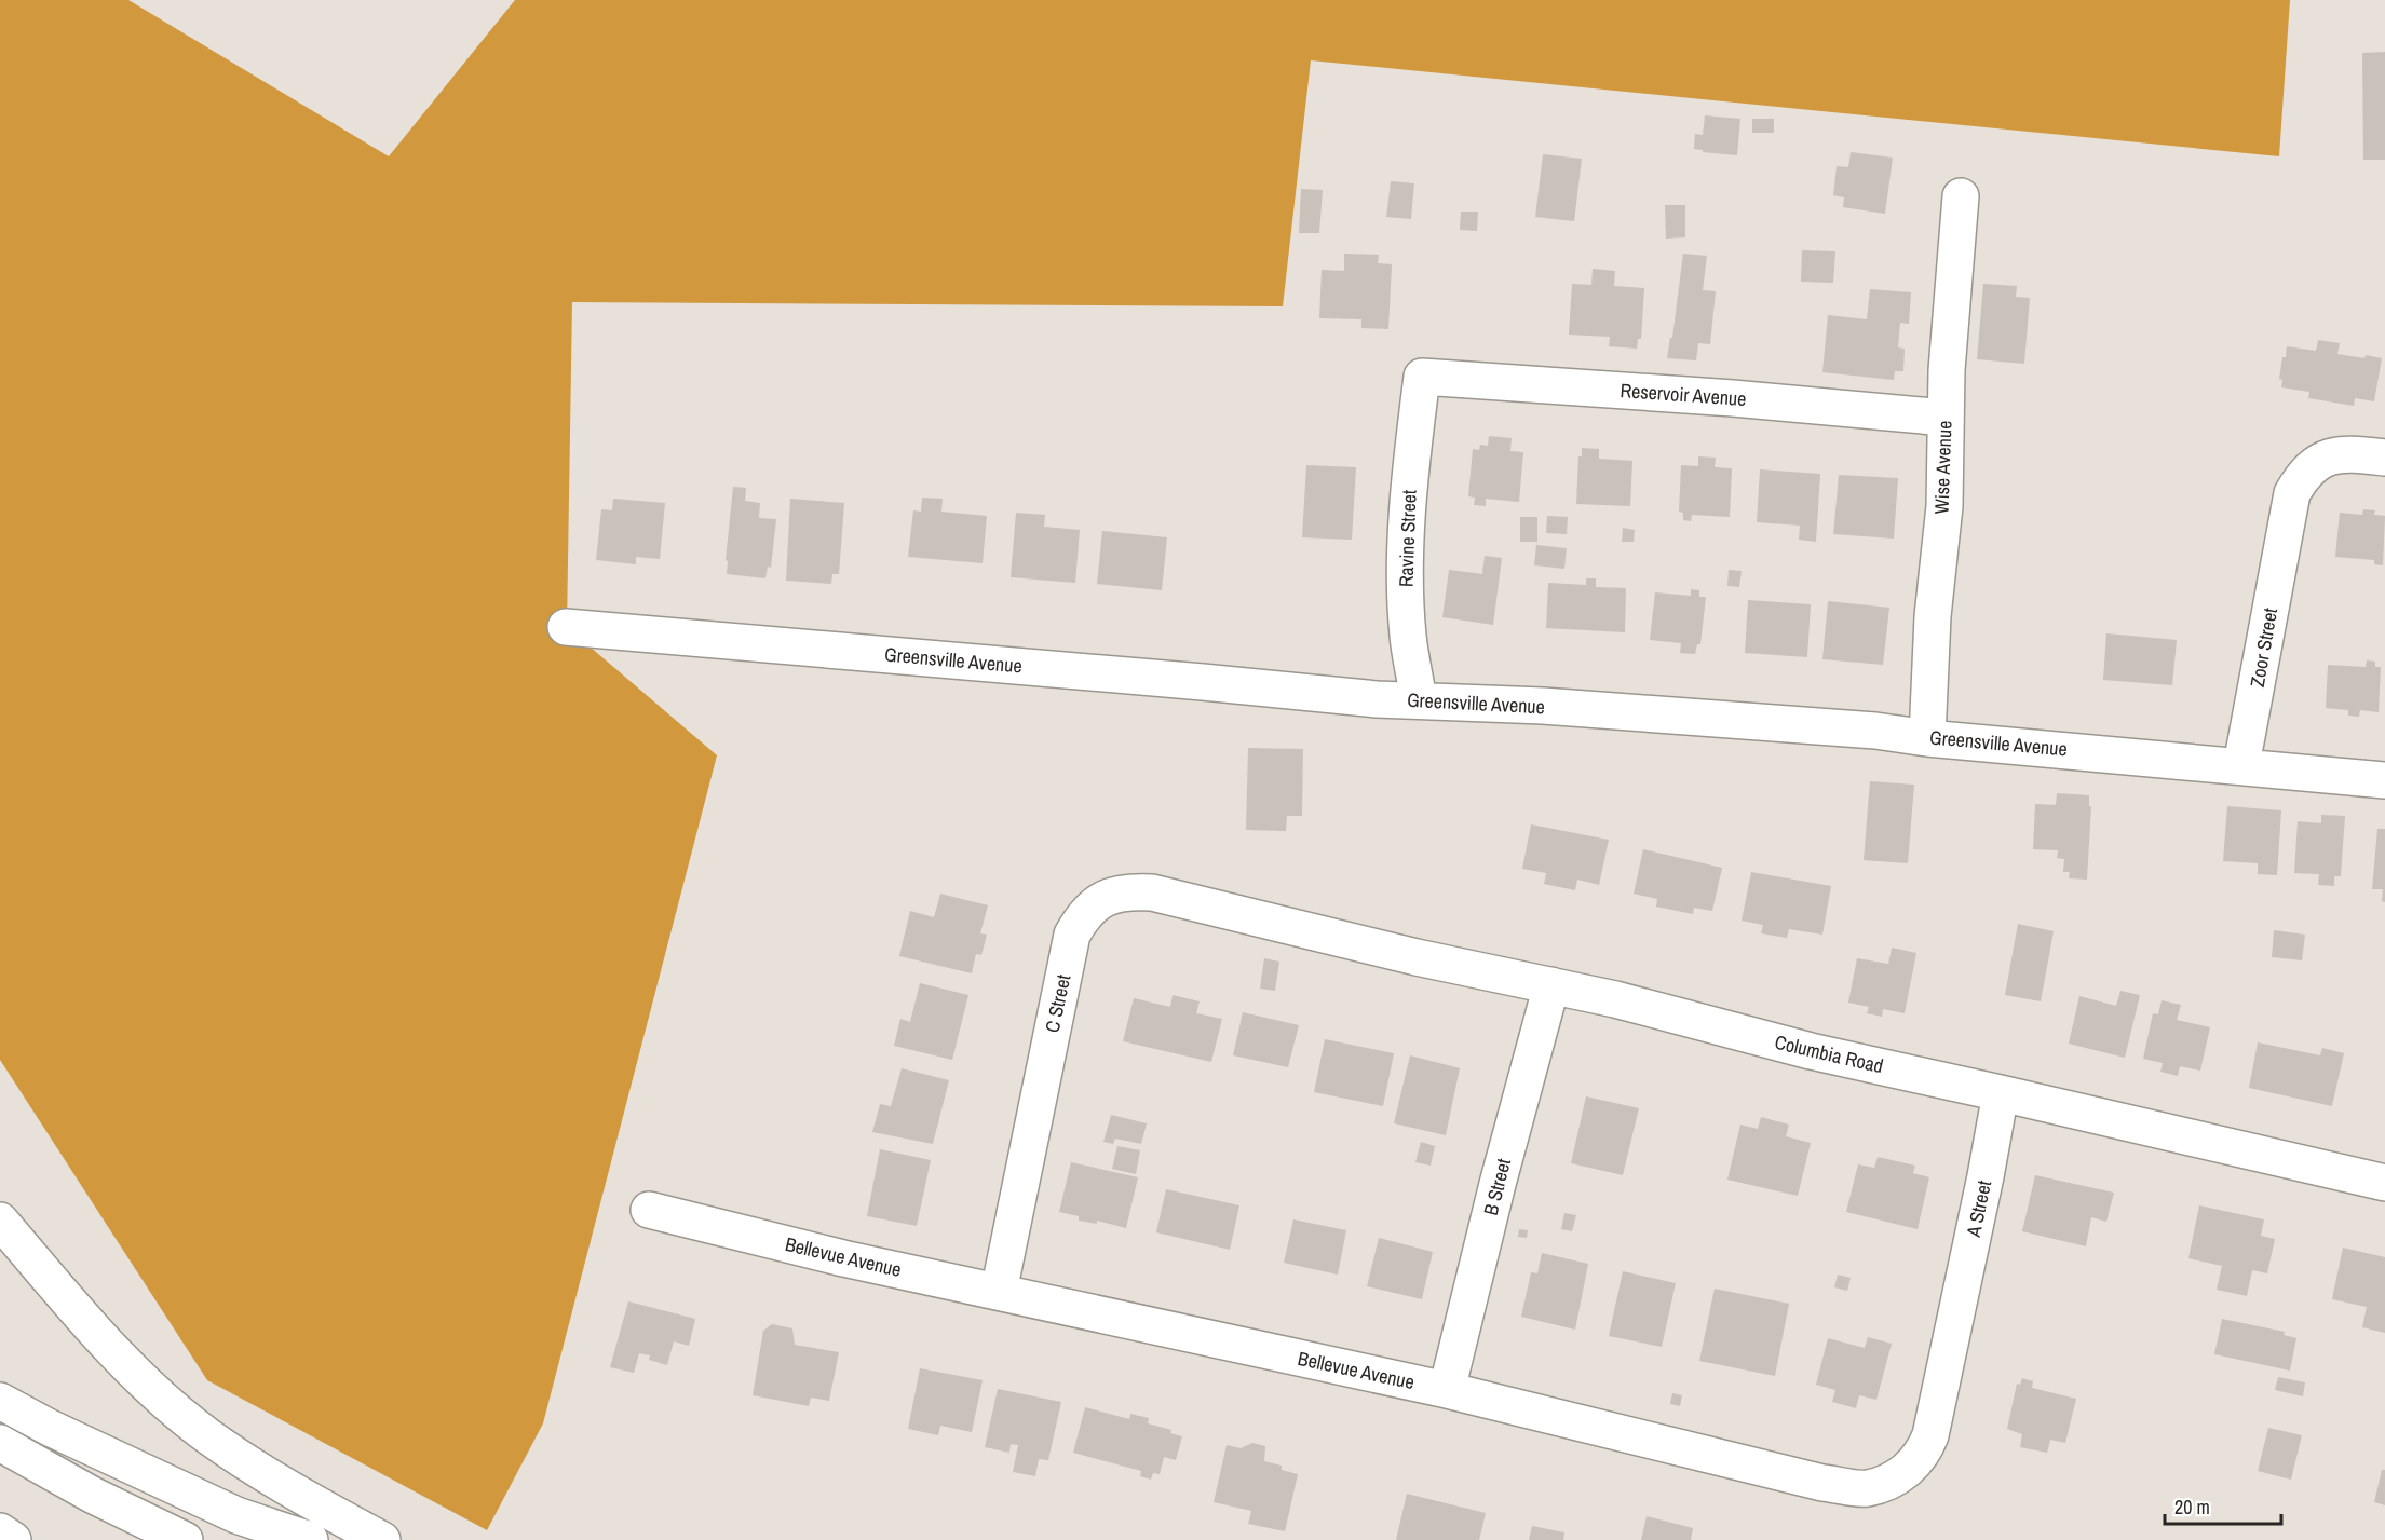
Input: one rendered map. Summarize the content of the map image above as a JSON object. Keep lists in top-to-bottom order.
{
  "streets": {
    "main road": [
      "Reservoir Avenue",
      "Wise Avenue",
      "Ravine Street",
      "Zoor Street",
      "Greensville Avenue",
      "C Street",
      "Columbia Road",
      "B Street",
      "A Street",
      "Bellevue Avenue"
    ]
  },
  "crossings": [
    ["Reservoir Avenue", "Wise Avenue"],
    ["Reservoir Avenue", "Ravine Street"],
    ["Wise Avenue", "Greensville Avenue"],
    ["Ravine Street", "Greensville Avenue"],
    ["Zoor Street", "Greensville Avenue"],
    ["C Street", "Columbia Road"],
    ["C Street", "Bellevue Avenue"],
    ["Columbia Road", "B Street"],
    ["Columbia Road", "A Street"],
    ["B Street", "Bellevue Avenue"],
    ["A Street", "Bellevue Avenue"]
  ],
  "scale_bar": "20 m"
}
